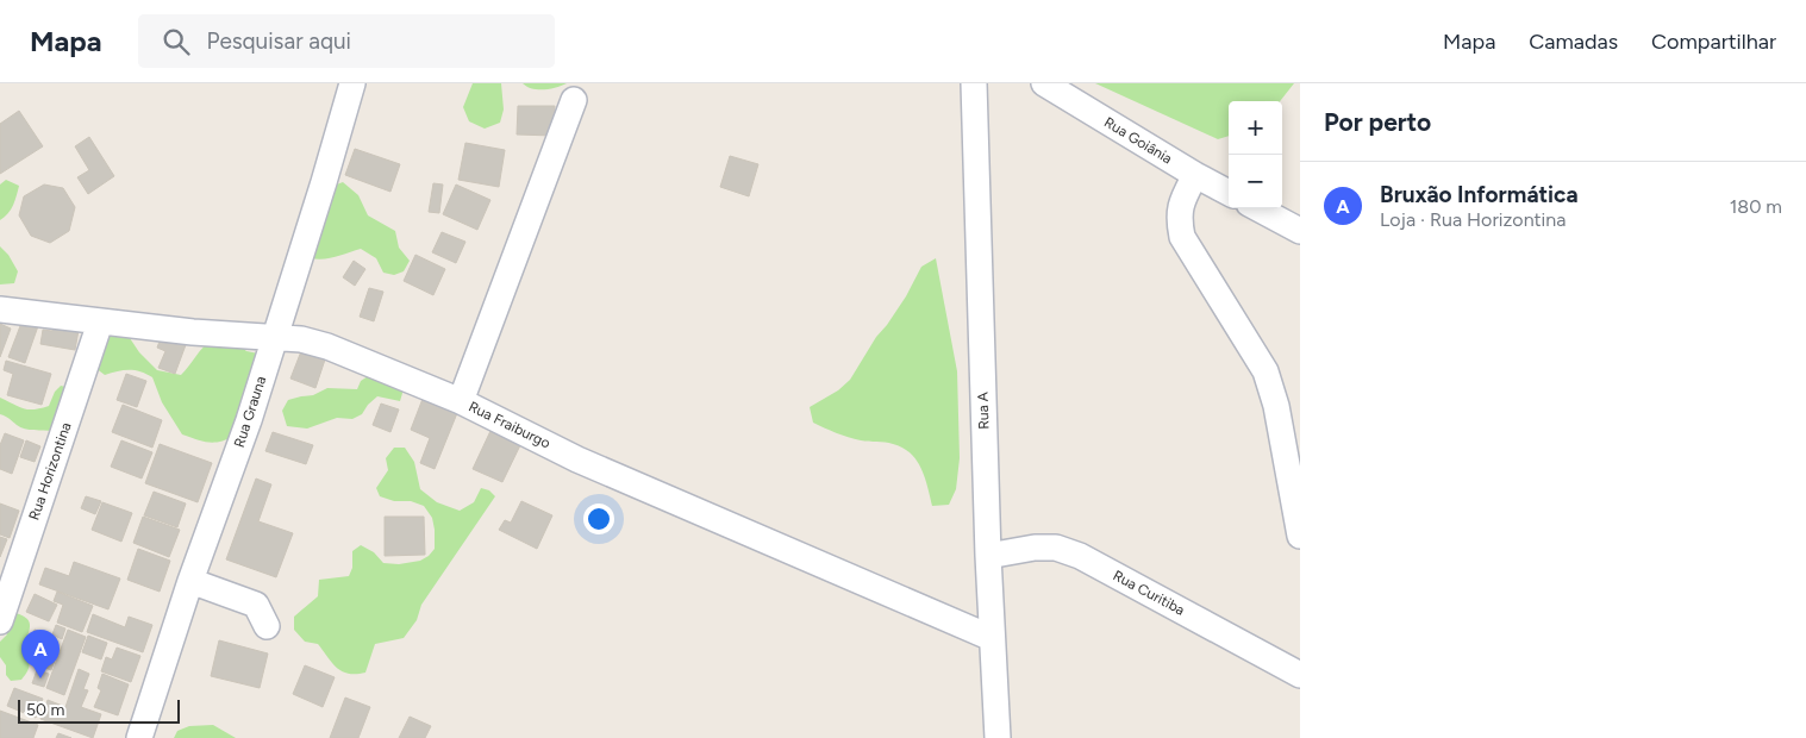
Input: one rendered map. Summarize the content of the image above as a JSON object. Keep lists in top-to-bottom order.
{
  "streets": {
    "street": [
      "Rua Goiânia",
      "Rua A",
      "Rua Grauna",
      "Rua Fraiburgo",
      "Rua Horizontina",
      "Rua Curitiba"
    ]
  },
  "crossings": [
    ["Rua A", "Rua Fraiburgo"],
    ["Rua A", "Rua Curitiba"],
    ["Rua Grauna", "Rua Fraiburgo"],
    ["Rua Fraiburgo", "Rua Horizontina"]
  ],
  "scale_bar": "50 m",
  "page": {
    "header": "Mapa",
    "search": "Pesquisar aqui",
    "nav": ["Mapa", "Camadas", "Compartilhar"],
    "heading": "Por perto",
    "map_buttons": ["+", "−"],
    "list": [
      {
        "mark": "A",
        "name": "Bruxão Informática",
        "note": "Loja · Rua Horizontina",
        "value": "180 m"
      }
    ],
    "pins": "A",
    "scale": "50 m"
  }
}
